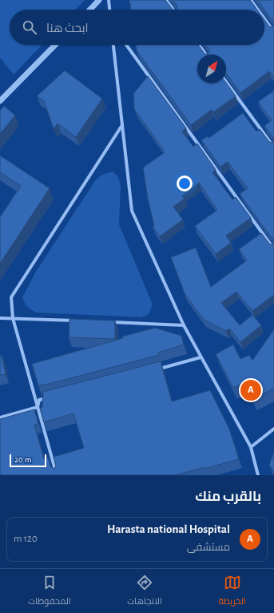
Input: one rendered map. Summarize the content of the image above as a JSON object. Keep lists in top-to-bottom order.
{
  "scale_bar": "20 m",
  "north": "top right",
  "page": {
    "search": "ابحث هنا",
    "pins": "A",
    "scale": "20 m",
    "heading": "بالقرب منك",
    "list": [
      {
        "mark": "A",
        "name": "Harasta national Hospital",
        "note": "مستشفى",
        "value": "120 m"
      }
    ],
    "nav": ["الخريطة", "الاتجاهات", "المحفوظات"]
  }
}
